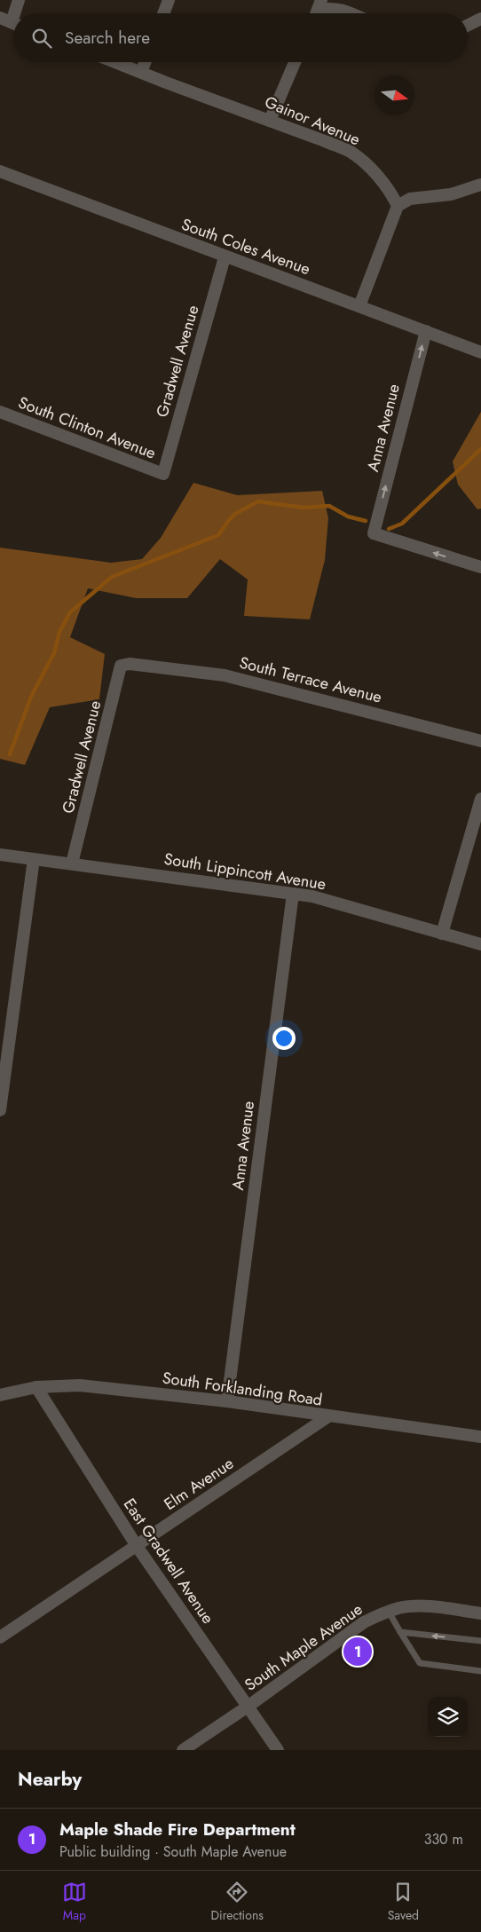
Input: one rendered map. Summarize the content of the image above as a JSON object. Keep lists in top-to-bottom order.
{
  "streets": {
    "street": [
      "Gainor Avenue",
      "South Coles Avenue",
      "Gradwell Avenue",
      "South Clinton Avenue",
      "Anna Avenue",
      "South Terrace Avenue",
      "South Lippincott Avenue",
      "South Forklanding Road",
      "Elm Avenue",
      "East Gradwell Avenue",
      "South Maple Avenue"
    ]
  },
  "crossings": [
    ["South Coles Avenue", "Gradwell Avenue"],
    ["South Coles Avenue", "Anna Avenue"],
    ["Gradwell Avenue", "South Clinton Avenue"],
    ["Gradwell Avenue", "South Terrace Avenue"],
    ["Gradwell Avenue", "South Lippincott Avenue"],
    ["Anna Avenue", "South Lippincott Avenue"],
    ["Anna Avenue", "South Forklanding Road"],
    ["South Forklanding Road", "Elm Avenue"],
    ["South Forklanding Road", "East Gradwell Avenue"],
    ["Elm Avenue", "East Gradwell Avenue"],
    ["East Gradwell Avenue", "South Maple Avenue"]
  ],
  "north": "right",
  "page": {
    "search": "Search here",
    "pins": "1",
    "heading": "Nearby",
    "list": [
      {
        "mark": "1",
        "name": "Maple Shade Fire Department",
        "note": "Public building · South Maple Avenue",
        "value": "330 m"
      }
    ],
    "nav": ["Map", "Directions", "Saved"]
  }
}
